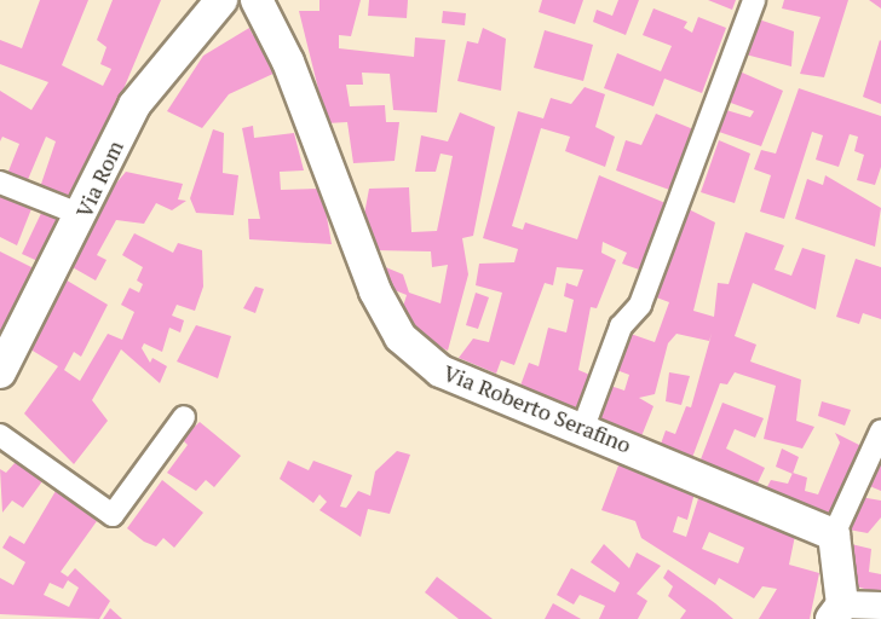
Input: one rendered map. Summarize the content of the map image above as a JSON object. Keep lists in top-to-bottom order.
{
  "streets": {
    "main road": ["Via Rom", "Via Roberto Serafino"]
  }
}
